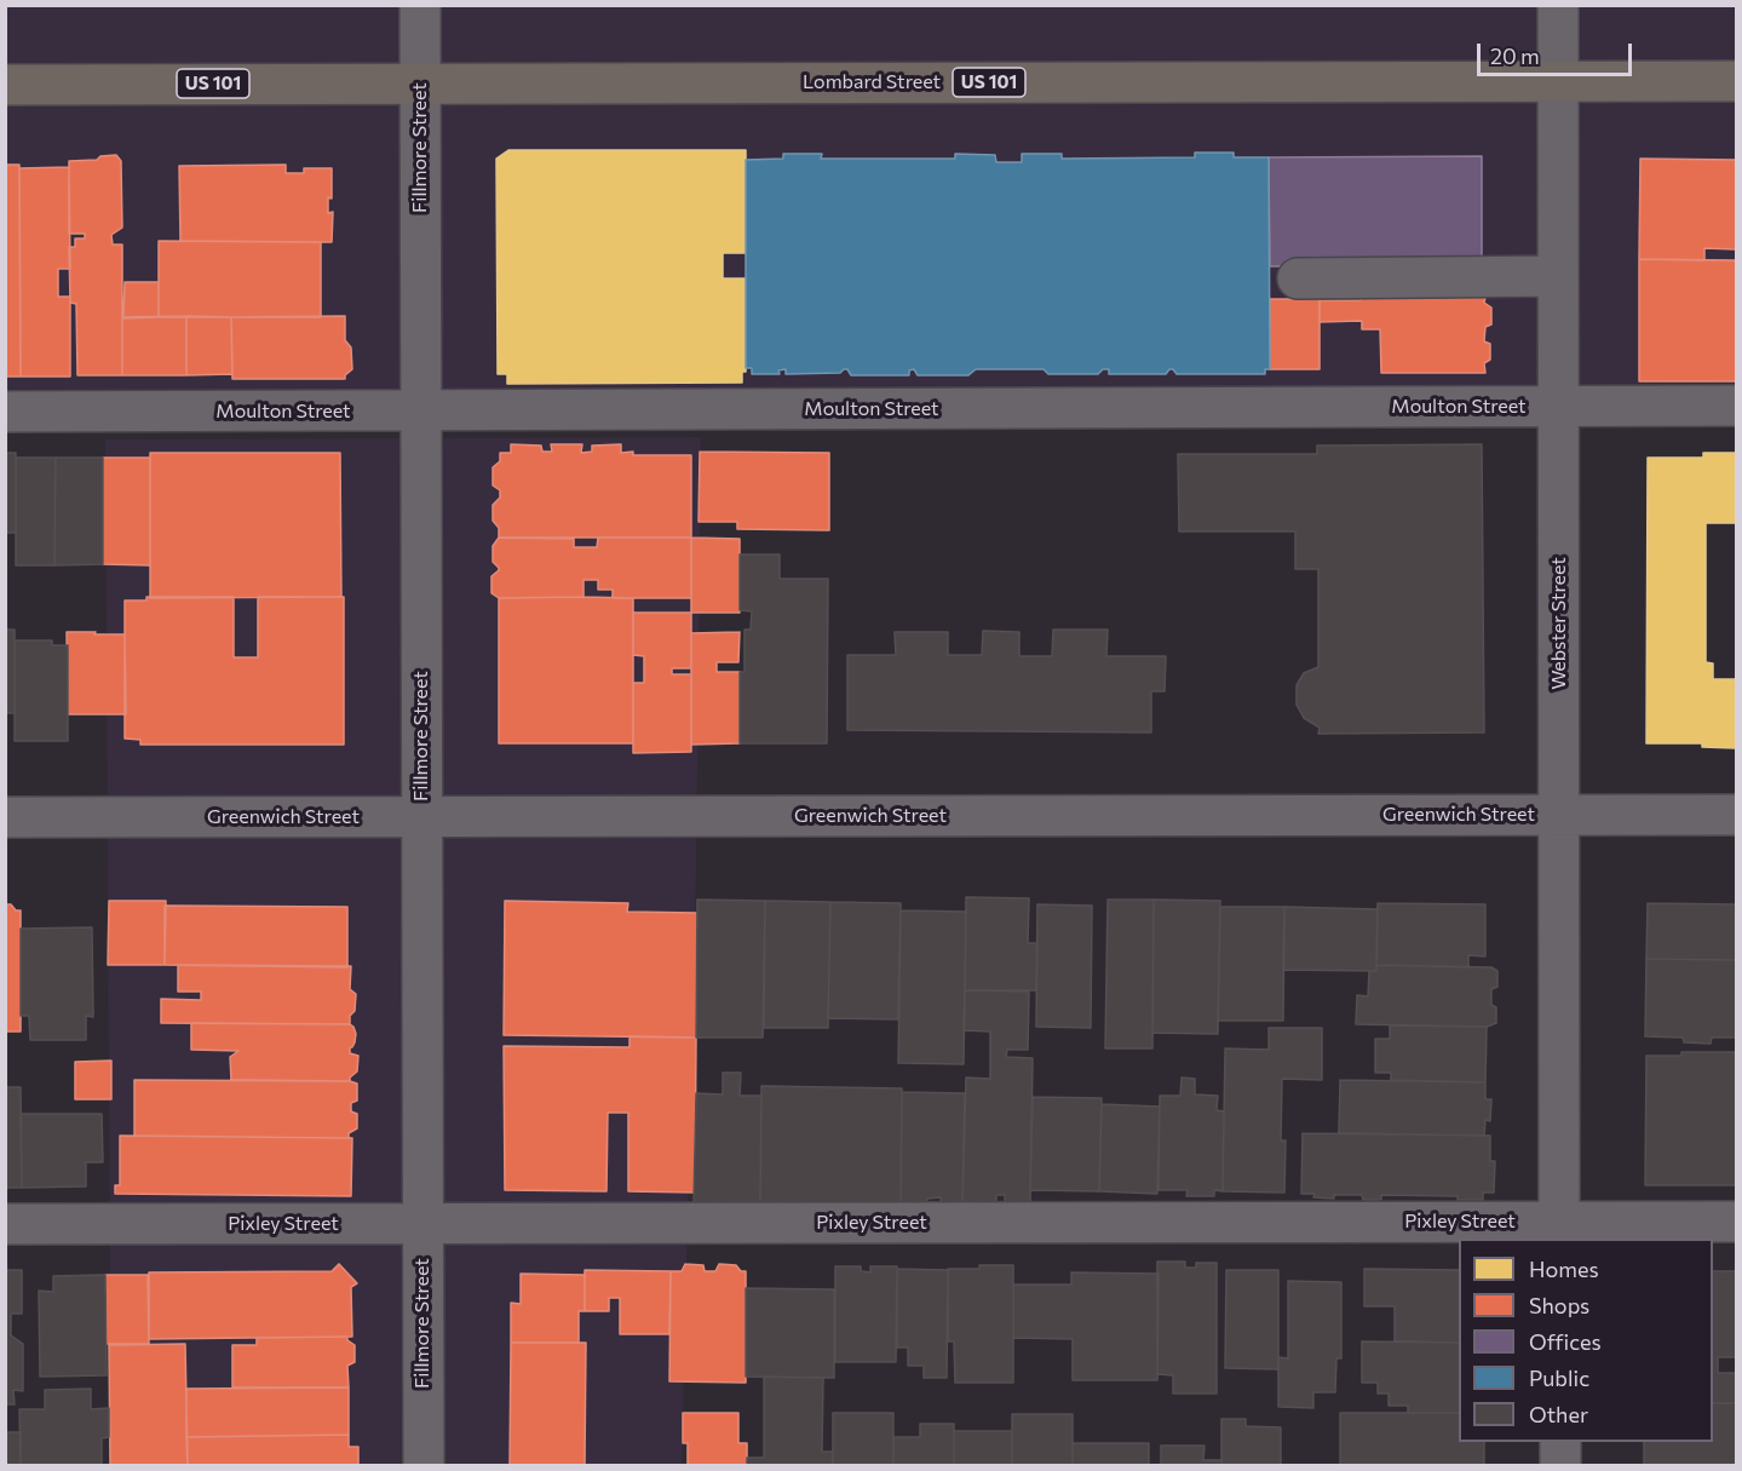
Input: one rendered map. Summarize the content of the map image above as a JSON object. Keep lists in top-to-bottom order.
{
  "streets": {
    "highway": ["Lombard Street", "US 101"],
    "street": [
      "Fillmore Street",
      "Moulton Street",
      "Webster Street",
      "Greenwich Street",
      "Pixley Street"
    ]
  },
  "crossings": [
    ["Lombard Street", "Fillmore Street"],
    ["Lombard Street", "Webster Street"],
    ["Fillmore Street", "Moulton Street"],
    ["Fillmore Street", "Greenwich Street"],
    ["Fillmore Street", "Pixley Street"],
    ["Moulton Street", "Webster Street"],
    ["Webster Street", "Greenwich Street"],
    ["Webster Street", "Pixley Street"]
  ],
  "legend": [
    "Homes",
    "Shops",
    "Offices",
    "Public",
    "Other"
  ],
  "scale_bar": "20 m"
}
